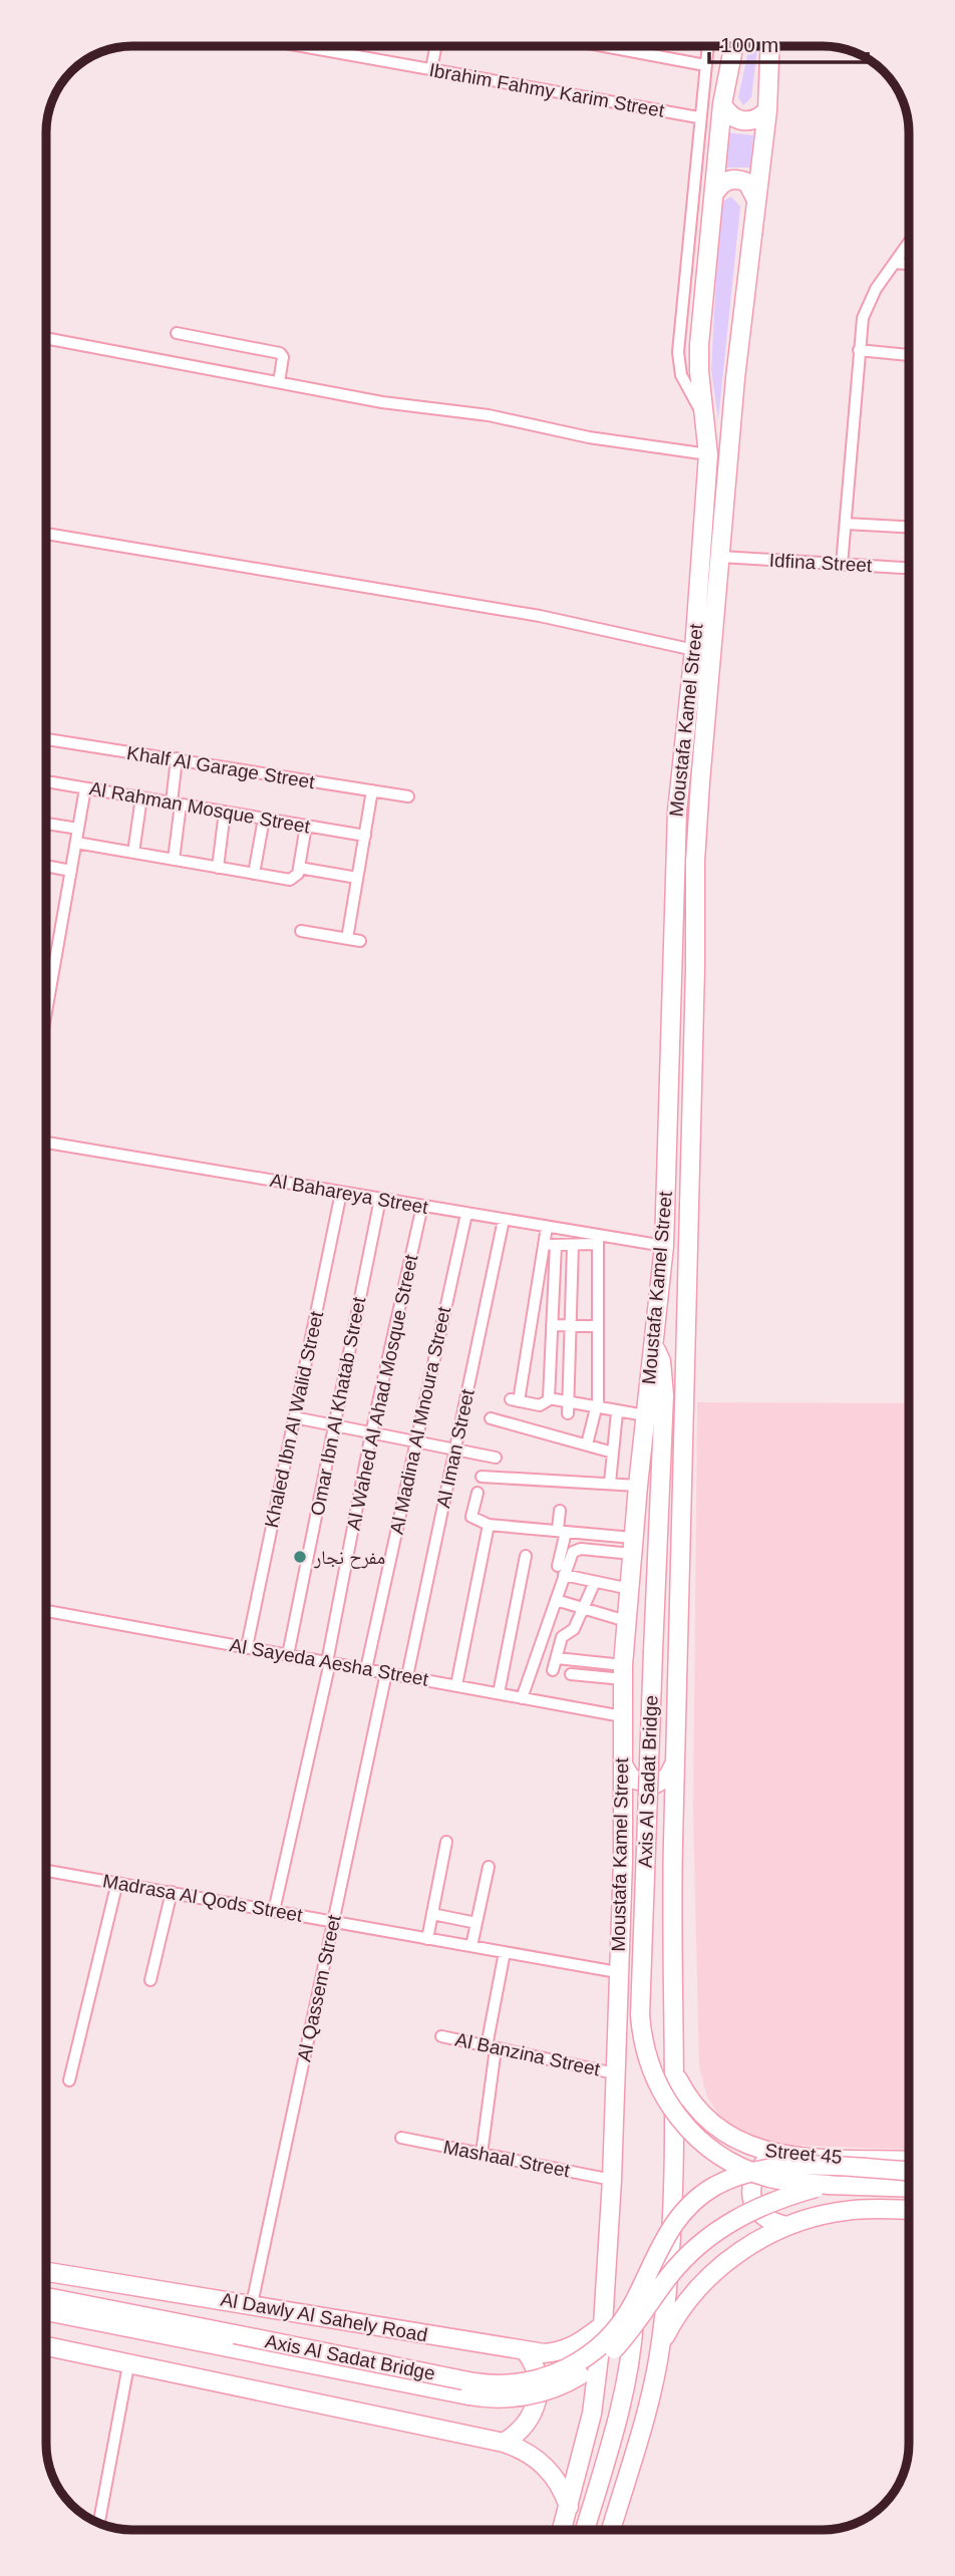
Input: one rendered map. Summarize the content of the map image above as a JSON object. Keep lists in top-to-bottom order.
{
  "streets": {
    "main road": [
      "Moustafa Kamel Street",
      "Axis Al Sadat Bridge",
      "Street 45",
      "Al Dawly Al Sahely Road"
    ],
    "street": [
      "Ibrahim Fahmy Karim Street",
      "Idfina Street",
      "Khalf Al Garage Street",
      "Al Rahman Mosque Street",
      "Al Bahareya Street",
      "Al Wahed Al Ahad Mosque Street",
      "Omar Ibn Al Khatab Street",
      "Khaled Ibn Al Walid Street",
      "Al Madina Al Mnoura Street",
      "Al Iman Street",
      "Al Sayeda Aesha Street",
      "Madrasa Al Qods Street",
      "Al Qassem Street",
      "Al Banzina Street",
      "Mashaal Street"
    ]
  },
  "crossings": [
    ["Idfina Street", "Moustafa Kamel Street"],
    ["Moustafa Kamel Street", "Al Bahareya Street"],
    ["Moustafa Kamel Street", "Al Sayeda Aesha Street"],
    ["Moustafa Kamel Street", "Axis Al Sadat Bridge"],
    ["Moustafa Kamel Street", "Madrasa Al Qods Street"],
    ["Moustafa Kamel Street", "Al Banzina Street"],
    ["Moustafa Kamel Street", "Street 45"],
    ["Moustafa Kamel Street", "Mashaal Street"],
    ["Moustafa Kamel Street", "Al Dawly Al Sahely Road"],
    ["Al Bahareya Street", "Al Wahed Al Ahad Mosque Street"],
    ["Al Bahareya Street", "Omar Ibn Al Khatab Street"],
    ["Al Bahareya Street", "Khaled Ibn Al Walid Street"],
    ["Al Bahareya Street", "Al Madina Al Mnoura Street"],
    ["Al Bahareya Street", "Al Iman Street"],
    ["Al Wahed Al Ahad Mosque Street", "Al Sayeda Aesha Street"],
    ["Al Wahed Al Ahad Mosque Street", "Madrasa Al Qods Street"],
    ["Omar Ibn Al Khatab Street", "Al Sayeda Aesha Street"],
    ["Khaled Ibn Al Walid Street", "Al Sayeda Aesha Street"],
    ["Al Madina Al Mnoura Street", "Al Sayeda Aesha Street"],
    ["Al Iman Street", "Al Sayeda Aesha Street"],
    ["Al Sayeda Aesha Street", "Al Qassem Street"],
    ["Madrasa Al Qods Street", "Al Qassem Street"],
    ["Al Qassem Street", "Al Dawly Al Sahely Road"]
  ],
  "places": ["مفرح نجار"],
  "scale_bar": "100 m"
}
